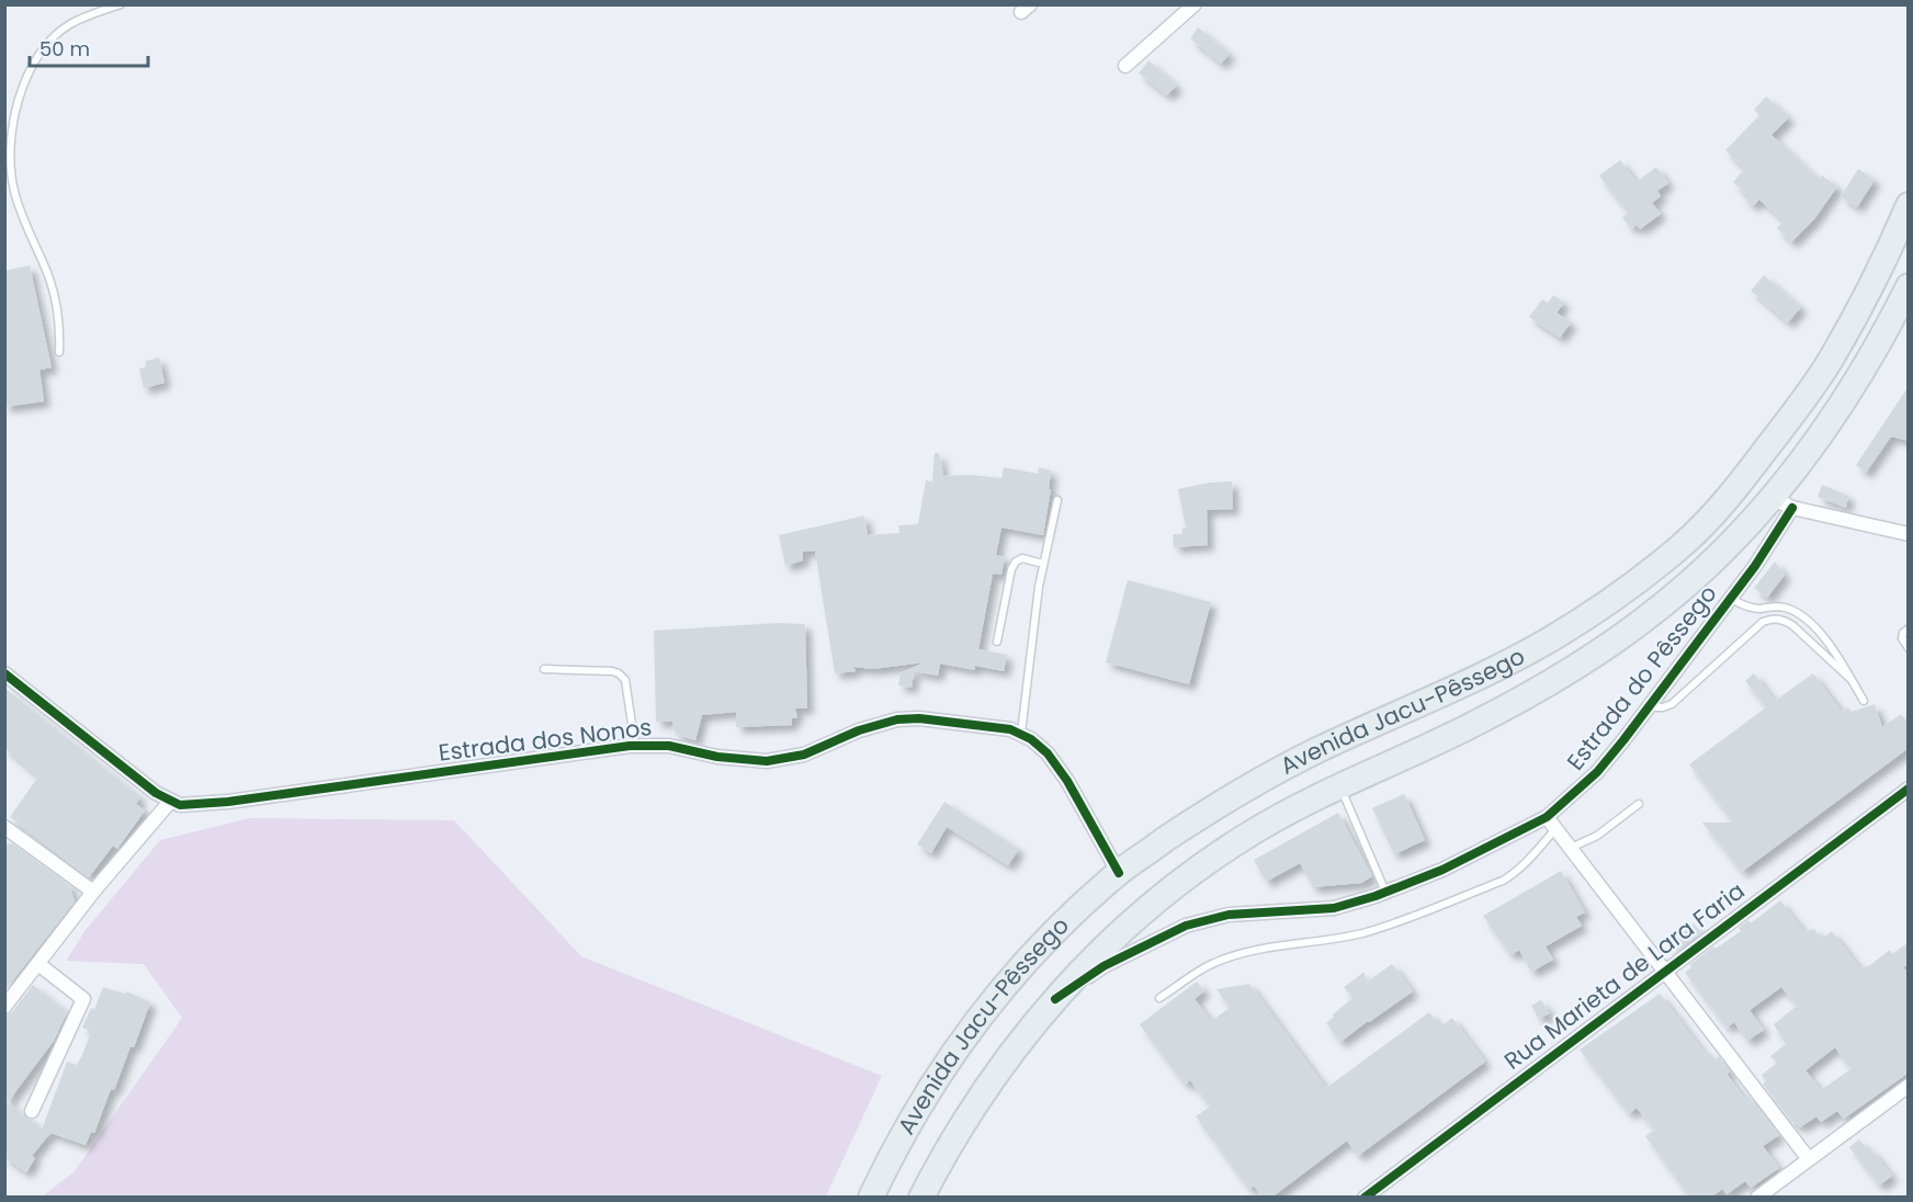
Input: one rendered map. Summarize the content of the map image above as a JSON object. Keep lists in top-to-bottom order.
{
  "streets": {
    "highway": ["Avenida Jacu-Pêssego"],
    "street": ["Estrada do Pêssego", "Estrada dos Nonos", "Rua Marieta de Lara Faria"]
  },
  "crossings": [
    ["Estrada do Pêssego", "Avenida Jacu-Pêssego"],
    ["Avenida Jacu-Pêssego", "Estrada dos Nonos"]
  ],
  "scale_bar": "50 m"
}
